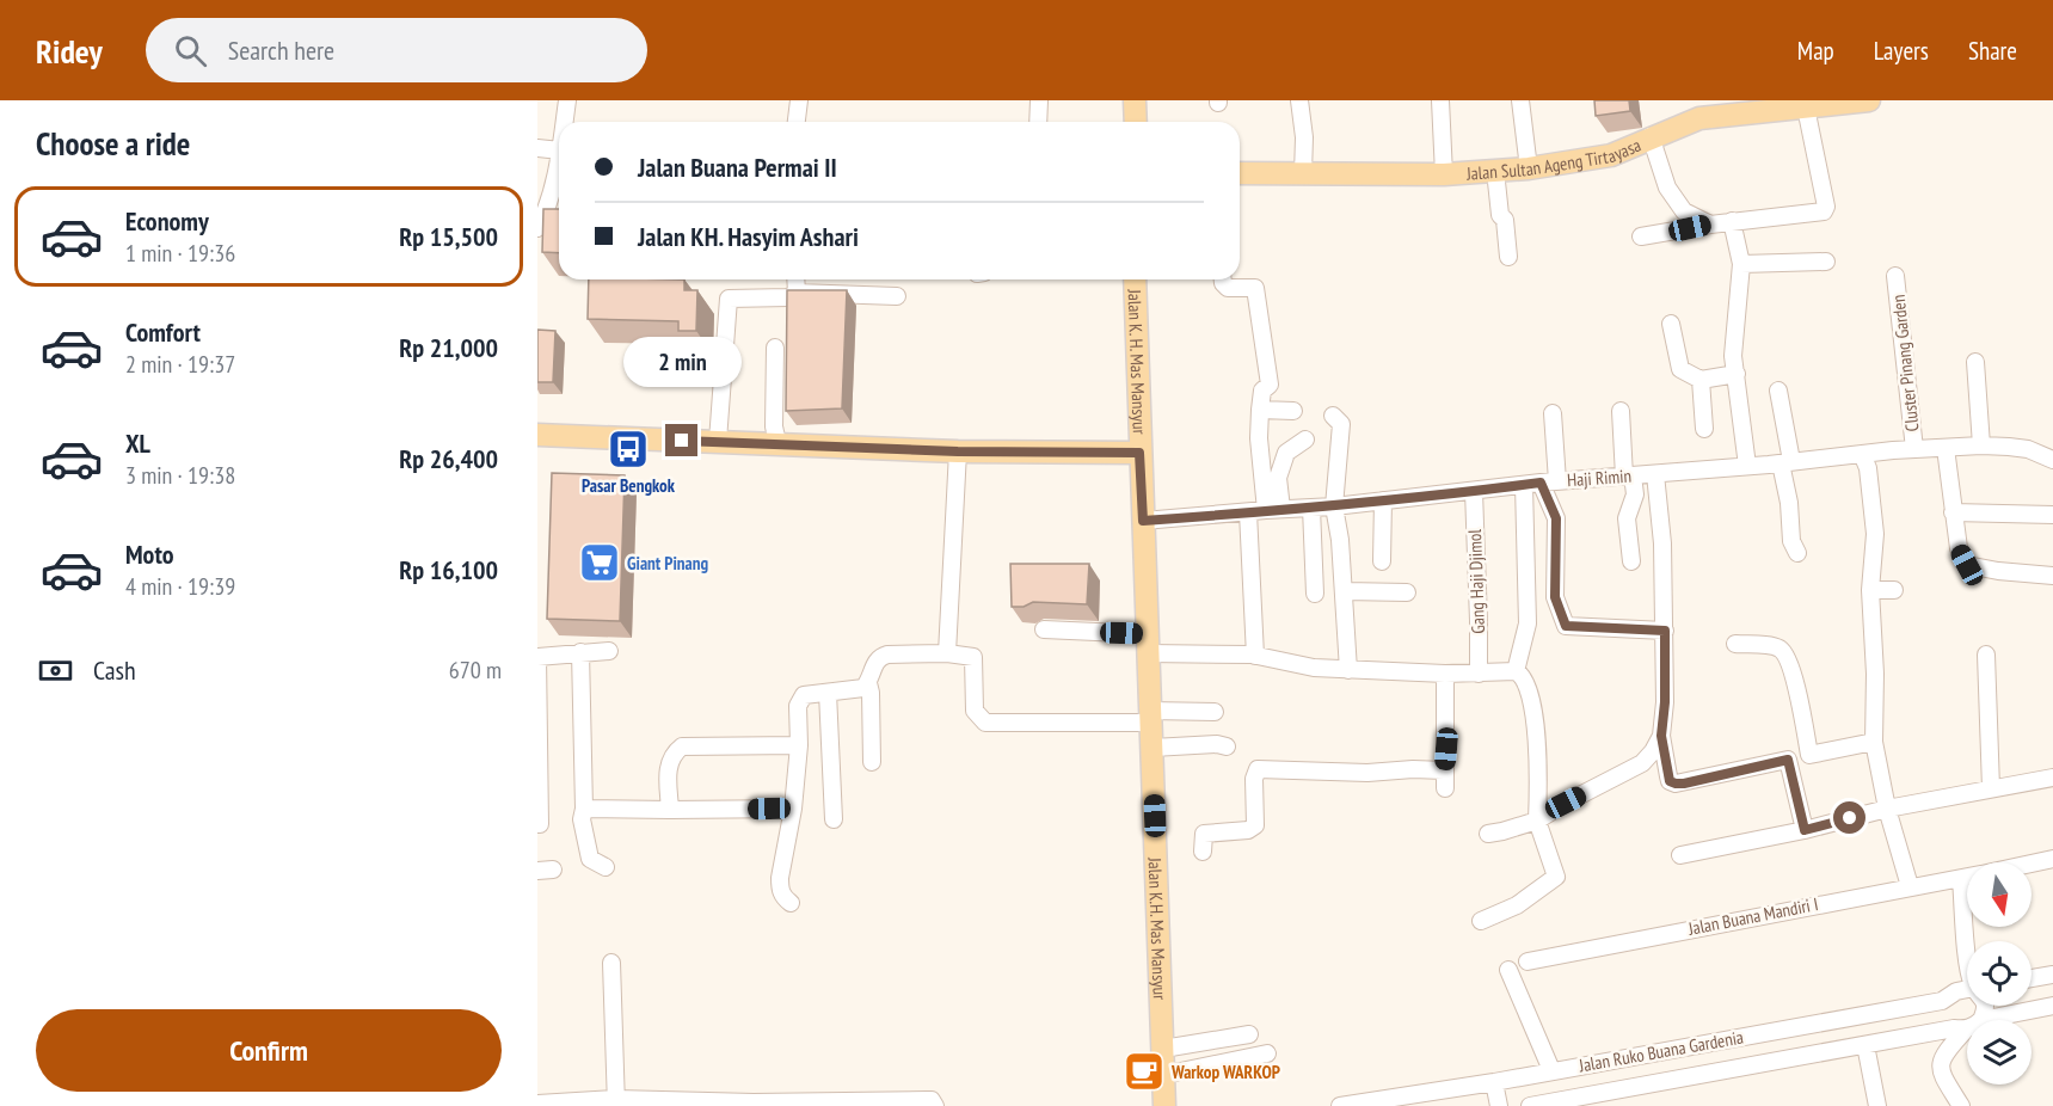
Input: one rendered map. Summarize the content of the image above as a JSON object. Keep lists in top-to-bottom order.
{
  "streets": {
    "main road": ["Jalan Sultan Ageng Tirtayasa", "Jalan K. H. Mas Mansyur", "Jalan K.H. Mas Mansyur"],
    "street": [
      "Cluster Pinang Garden",
      "Haji Rimin",
      "Gang Haji Djimol",
      "Jalan Buana Mandiri I",
      "Jalan Ruko Buana Gardenia"
    ]
  },
  "crossings": [
    ["Jalan K. H. Mas Mansyur", "Jalan K.H. Mas Mansyur"],
    ["Cluster Pinang Garden", "Haji Rimin"],
    ["Haji Rimin", "Gang Haji Djimol"],
    ["Haji Rimin", "Jalan K.H. Mas Mansyur"]
  ],
  "places": {
    "bus stop": ["Pasar Bengkok"],
    "supermarket": ["Giant Pinang"],
    "cafe": ["Warkop WARKOP"]
  },
  "north": "bottom",
  "page": {
    "header": "Ridey",
    "search": "Search here",
    "nav": ["Map", "Layers", "Share"],
    "heading": "Choose a ride",
    "banner": ["Jalan Buana Permai II", "Jalan KH. Hasyim Ashari"],
    "list": [
      {
        "name": "Economy",
        "note": "1 min · 19:36",
        "value": "Rp 15,500"
      },
      {
        "name": "Comfort",
        "note": "2 min · 19:37",
        "value": "Rp 21,000"
      },
      {
        "name": "XL",
        "note": "3 min · 19:38",
        "value": "Rp 26,400"
      },
      {
        "name": "Moto",
        "note": "4 min · 19:39",
        "value": "Rp 16,100"
      }
    ],
    "bubble": "2 min",
    "pay": ["Cash", "670 m"],
    "buttons": "Confirm"
  }
}
